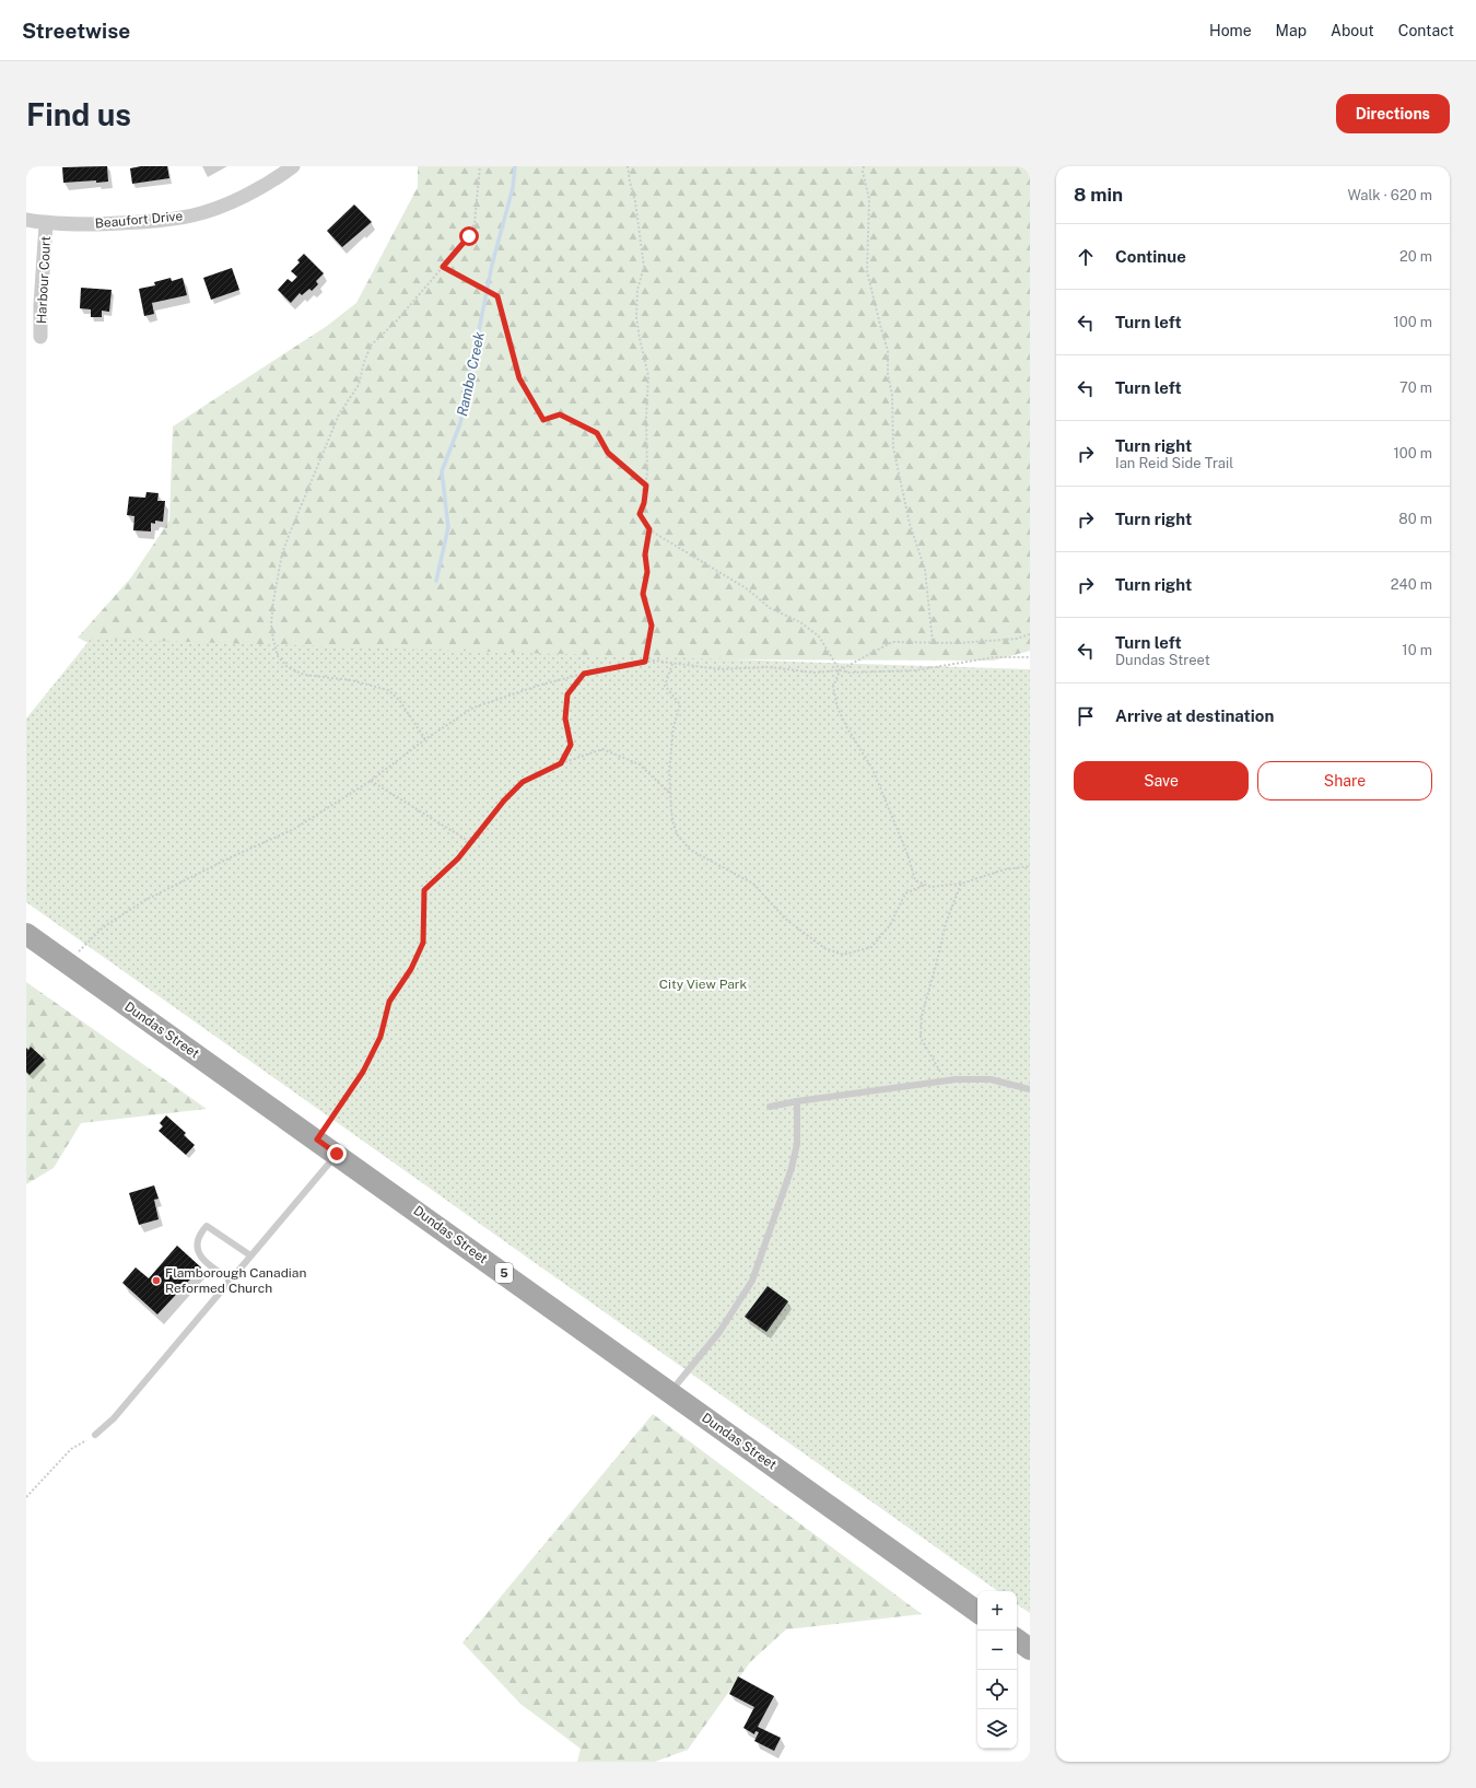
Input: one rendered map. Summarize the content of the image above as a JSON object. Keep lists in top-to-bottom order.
{
  "streets": {
    "main road": ["Dundas Street", "5"],
    "street": ["Beaufort Drive", "Harbour Court"]
  },
  "crossings": [
    ["Beaufort Drive", "Harbour Court"]
  ],
  "water": ["Rambo Creek"],
  "parks": ["City View Park"],
  "places": ["Flamborough Canadian Reformed Church"],
  "page": {
    "header": "Streetwise",
    "nav": [
      "Home",
      "Map",
      "About",
      "Contact"
    ],
    "buttons": [
      "Directions",
      ["Save", "Share"]
    ],
    "title": "Find us",
    "heading": ["8 min", "Walk · 620 m"],
    "list": [
      ["Continue", "20 m"],
      ["Turn left", "100 m"],
      ["Turn left", "70 m"],
      ["Turn right", "Ian Reid Side Trail", "100 m"],
      ["Turn right", "80 m"],
      ["Turn right", "240 m"],
      ["Turn left", "Dundas Street", "10 m"],
      "Arrive at destination"
    ],
    "map_buttons": ["+", "−"]
  }
}
